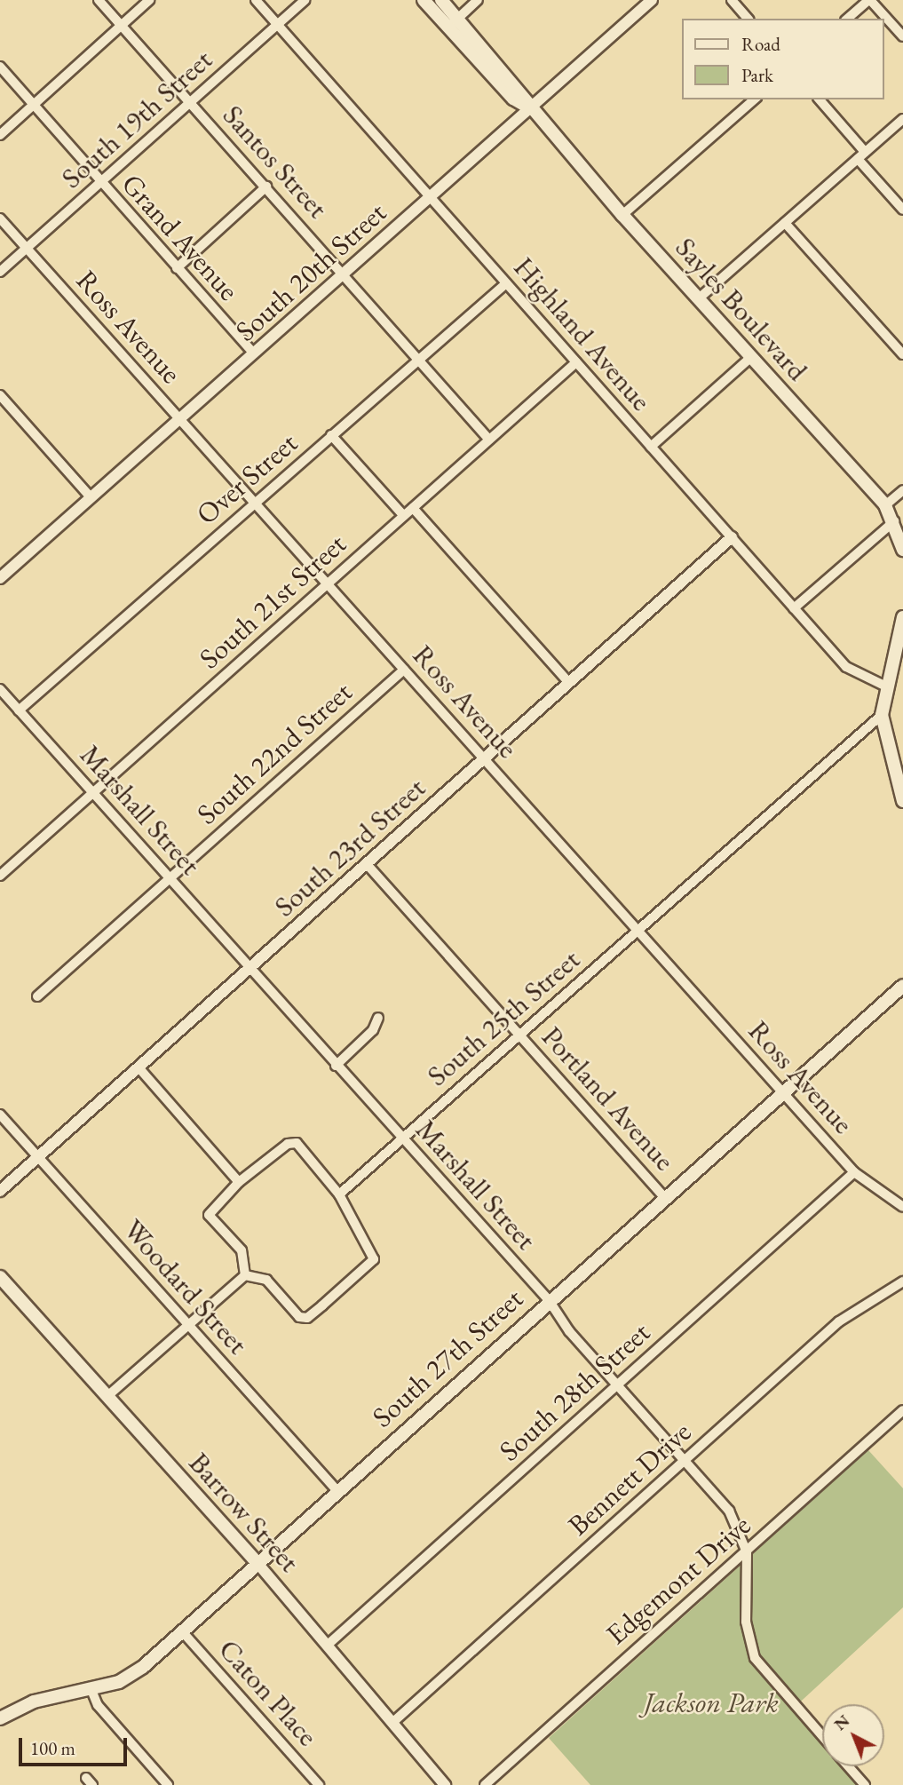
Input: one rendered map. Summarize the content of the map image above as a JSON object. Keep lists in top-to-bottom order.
{
  "streets": {
    "main road": ["Sayles Boulevard", "South 27th Street", "Barrow Street"],
    "street": [
      "South 19th Street",
      "Santos Street",
      "Grand Avenue",
      "South 20th Street",
      "Ross Avenue",
      "Highland Avenue",
      "Over Street",
      "South 21st Street",
      "South 22nd Street",
      "Marshall Street",
      "South 23rd Street",
      "South 25th Street",
      "Portland Avenue",
      "Woodard Street",
      "South 28th Street",
      "Bennett Drive",
      "Edgemont Drive",
      "Caton Place"
    ]
  },
  "crossings": [
    ["South 19th Street", "Santos Street"],
    ["South 19th Street", "Grand Avenue"],
    ["South 19th Street", "Ross Avenue"],
    ["South 19th Street", "Highland Avenue"],
    ["Santos Street", "South 20th Street"],
    ["Santos Street", "Over Street"],
    ["Santos Street", "South 21st Street"],
    ["Grand Avenue", "South 20th Street"],
    ["South 20th Street", "Sayles Boulevard"],
    ["South 20th Street", "Ross Avenue"],
    ["South 20th Street", "Highland Avenue"],
    ["Ross Avenue", "Over Street"],
    ["Ross Avenue", "South 21st Street"],
    ["Ross Avenue", "South 22nd Street"],
    ["Ross Avenue", "South 23rd Street"],
    ["Ross Avenue", "South 25th Street"],
    ["Ross Avenue", "South 27th Street"],
    ["Ross Avenue", "South 28th Street"],
    ["Highland Avenue", "Over Street"],
    ["Highland Avenue", "South 21st Street"],
    ["Highland Avenue", "South 23rd Street"],
    ["Over Street", "Marshall Street"],
    ["South 21st Street", "Marshall Street"],
    ["South 22nd Street", "Marshall Street"],
    ["Marshall Street", "South 23rd Street"],
    ["Marshall Street", "South 25th Street"],
    ["Marshall Street", "South 27th Street"],
    ["Marshall Street", "South 28th Street"],
    ["Marshall Street", "Bennett Drive"],
    ["Marshall Street", "Edgemont Drive"],
    ["South 23rd Street", "Portland Avenue"],
    ["South 23rd Street", "Woodard Street"],
    ["South 25th Street", "Portland Avenue"],
    ["Portland Avenue", "South 27th Street"],
    ["Woodard Street", "South 27th Street"],
    ["South 27th Street", "Barrow Street"],
    ["South 27th Street", "Caton Place"],
    ["South 28th Street", "Barrow Street"],
    ["Bennett Drive", "Barrow Street"]
  ],
  "parks": ["Jackson Park"],
  "legend": ["Road", "Park"],
  "scale_bar": "100 m",
  "north": "top left"
}
